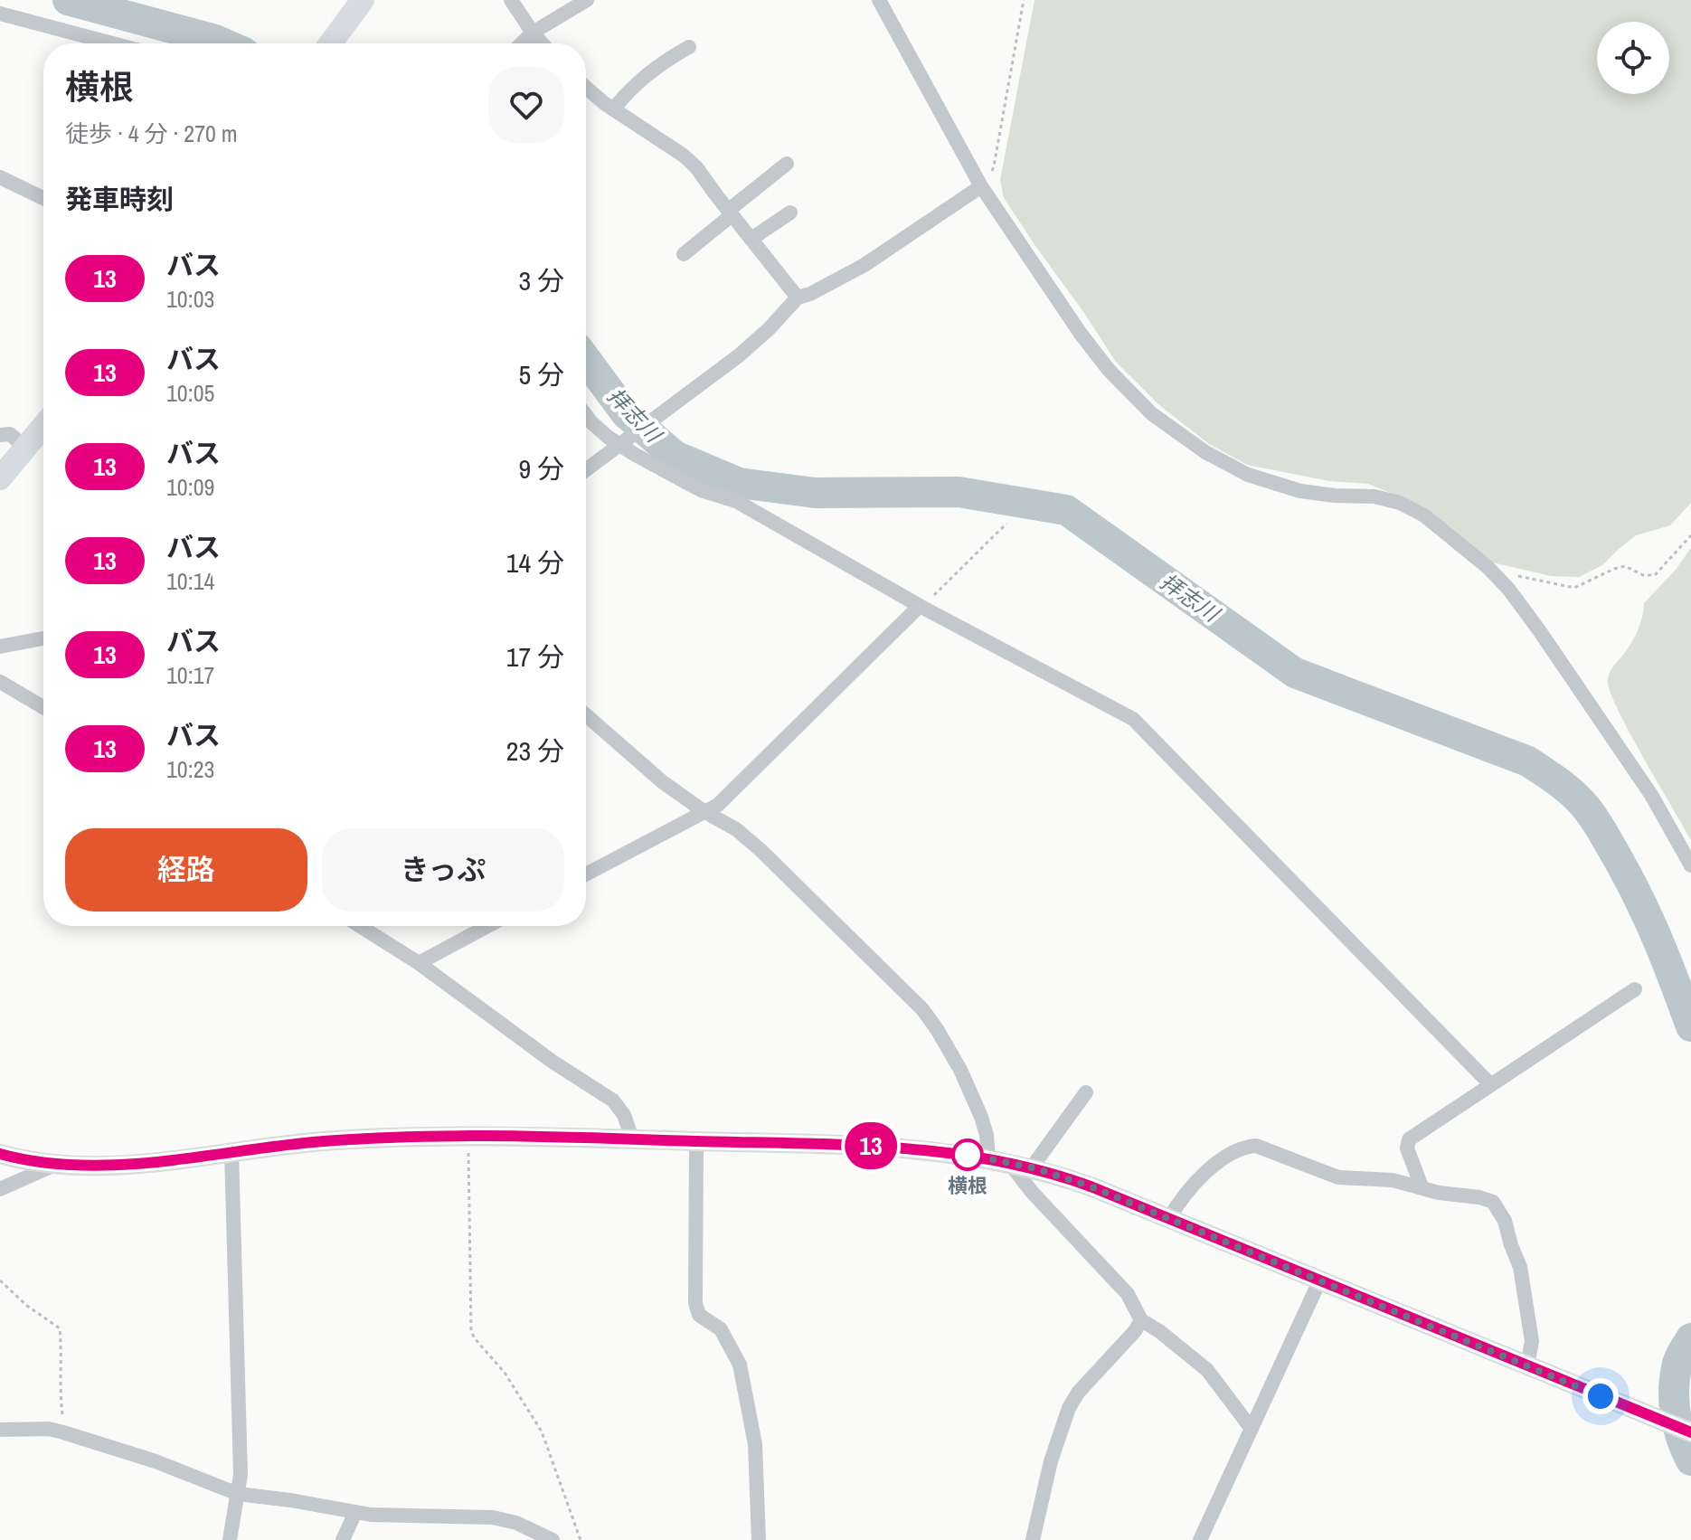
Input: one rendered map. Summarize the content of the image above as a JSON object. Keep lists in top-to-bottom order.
{
  "water": ["拝志川"],
  "places": ["横根"],
  "lines": ["bus line 13"],
  "page": {
    "on_map": "13",
    "heading": [
      ["横根", "徒歩 · 4 分 · 270 m"],
      "発車時刻"
    ],
    "list": [
      {
        "mark": "13",
        "name": "バス",
        "note": "10:03",
        "value": "3 分"
      },
      {
        "mark": "13",
        "name": "バス",
        "note": "10:05",
        "value": "5 分"
      },
      {
        "mark": "13",
        "name": "バス",
        "note": "10:09",
        "value": "9 分"
      },
      {
        "mark": "13",
        "name": "バス",
        "note": "10:14",
        "value": "14 分"
      },
      {
        "mark": "13",
        "name": "バス",
        "note": "10:17",
        "value": "17 分"
      },
      {
        "mark": "13",
        "name": "バス",
        "note": "10:23",
        "value": "23 分"
      }
    ],
    "buttons": ["経路", "きっぷ"]
  }
}
